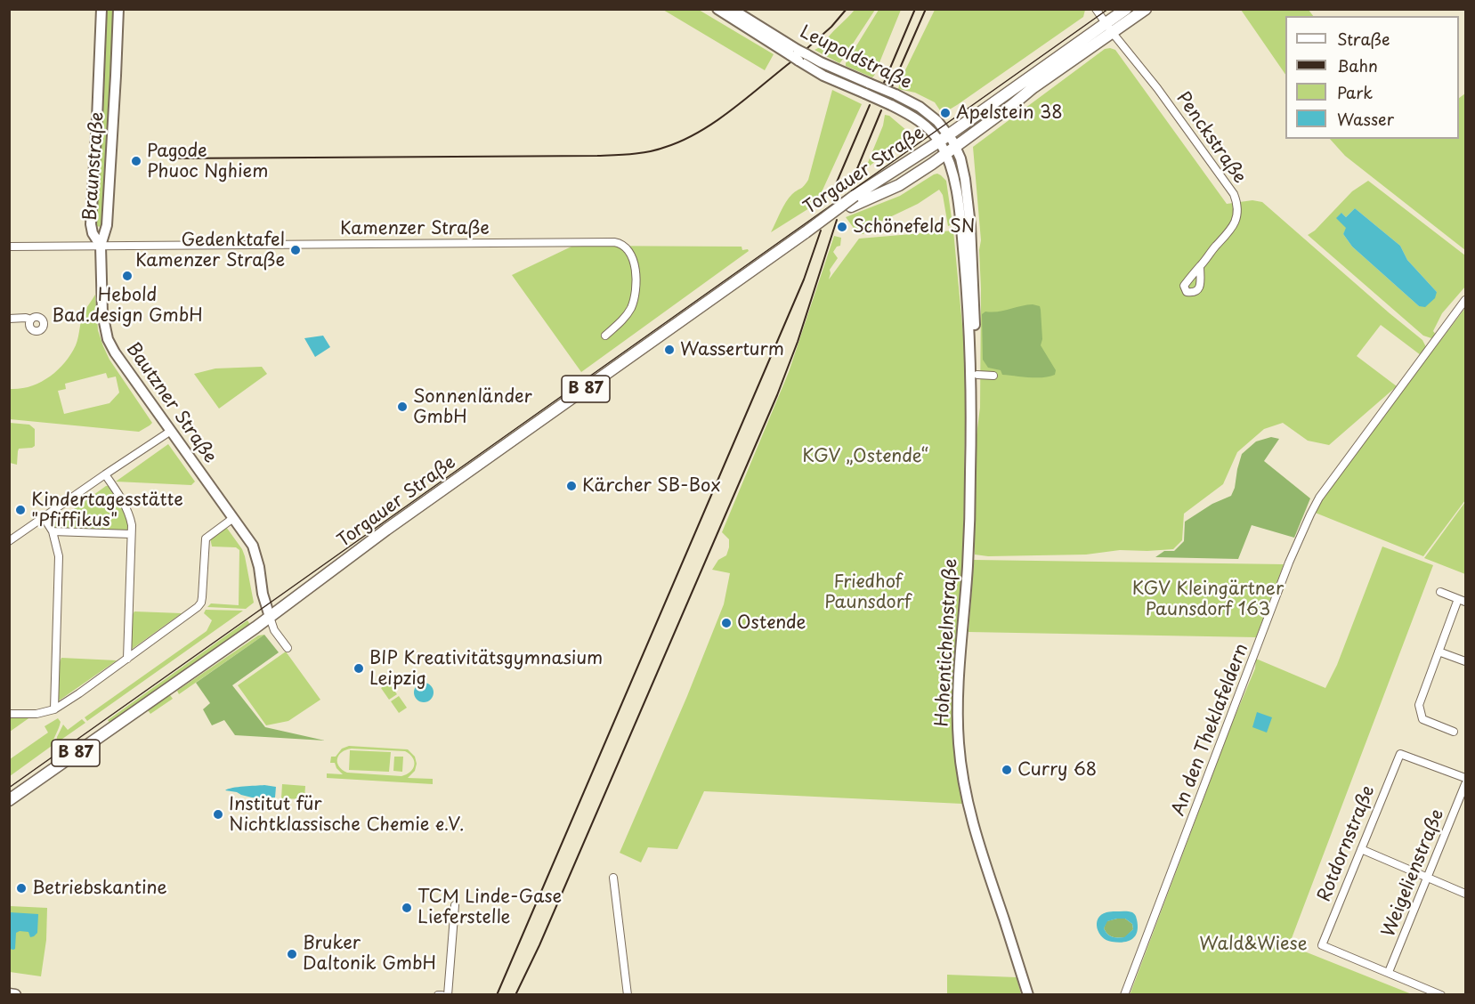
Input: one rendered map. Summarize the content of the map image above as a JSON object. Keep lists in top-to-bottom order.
{
  "streets": {
    "main road": [
      "Leupoldstraße",
      "Braunstraße",
      "Torgauer Straße",
      "B 87",
      "Bautzner Straße",
      "Hohentichelnstraße"
    ],
    "street": [
      "Penckstraße",
      "Kamenzer Straße",
      "An den Theklafeldern",
      "Rotdornstraße",
      "Weigelienstraße"
    ]
  },
  "crossings": [
    ["Leupoldstraße", "Torgauer Straße"],
    ["Leupoldstraße", "Hohentichelnstraße"],
    ["Penckstraße", "Torgauer Straße"],
    ["Braunstraße", "Kamenzer Straße"],
    ["Braunstraße", "Bautzner Straße"],
    ["Torgauer Straße", "Bautzner Straße"],
    ["Torgauer Straße", "Hohentichelnstraße"],
    ["Kamenzer Straße", "Bautzner Straße"],
    ["Rotdornstraße", "Weigelienstraße"]
  ],
  "parks": [
    "KGV „Ostende“",
    "Friedhof Paunsdorf",
    "KGV Kleingärtner Paunsdorf 163",
    "Wald&Wiese"
  ],
  "places": [
    "Apelstein 38",
    "Pagode Phuoc Nghiem",
    "Schönefeld SN",
    "Gedenktafel Kamenzer Straße",
    "Hebold Bad.design GmbH",
    "Wasserturm",
    "Sonnenländer GmbH",
    "Kärcher SB-Box",
    "Kindertagesstätte \"Pfiffikus\"",
    "Ostende",
    "BIP Kreativitätsgymnasium Leipzig",
    "Curry 68",
    "Institut für Nichtklassische Chemie e.V.",
    "Betriebskantine",
    "TCM Linde-Gase Lieferstelle",
    "Bruker Daltonik GmbH"
  ],
  "legend": [
    "Straße",
    "Bahn",
    "Park",
    "Wasser"
  ]
}
